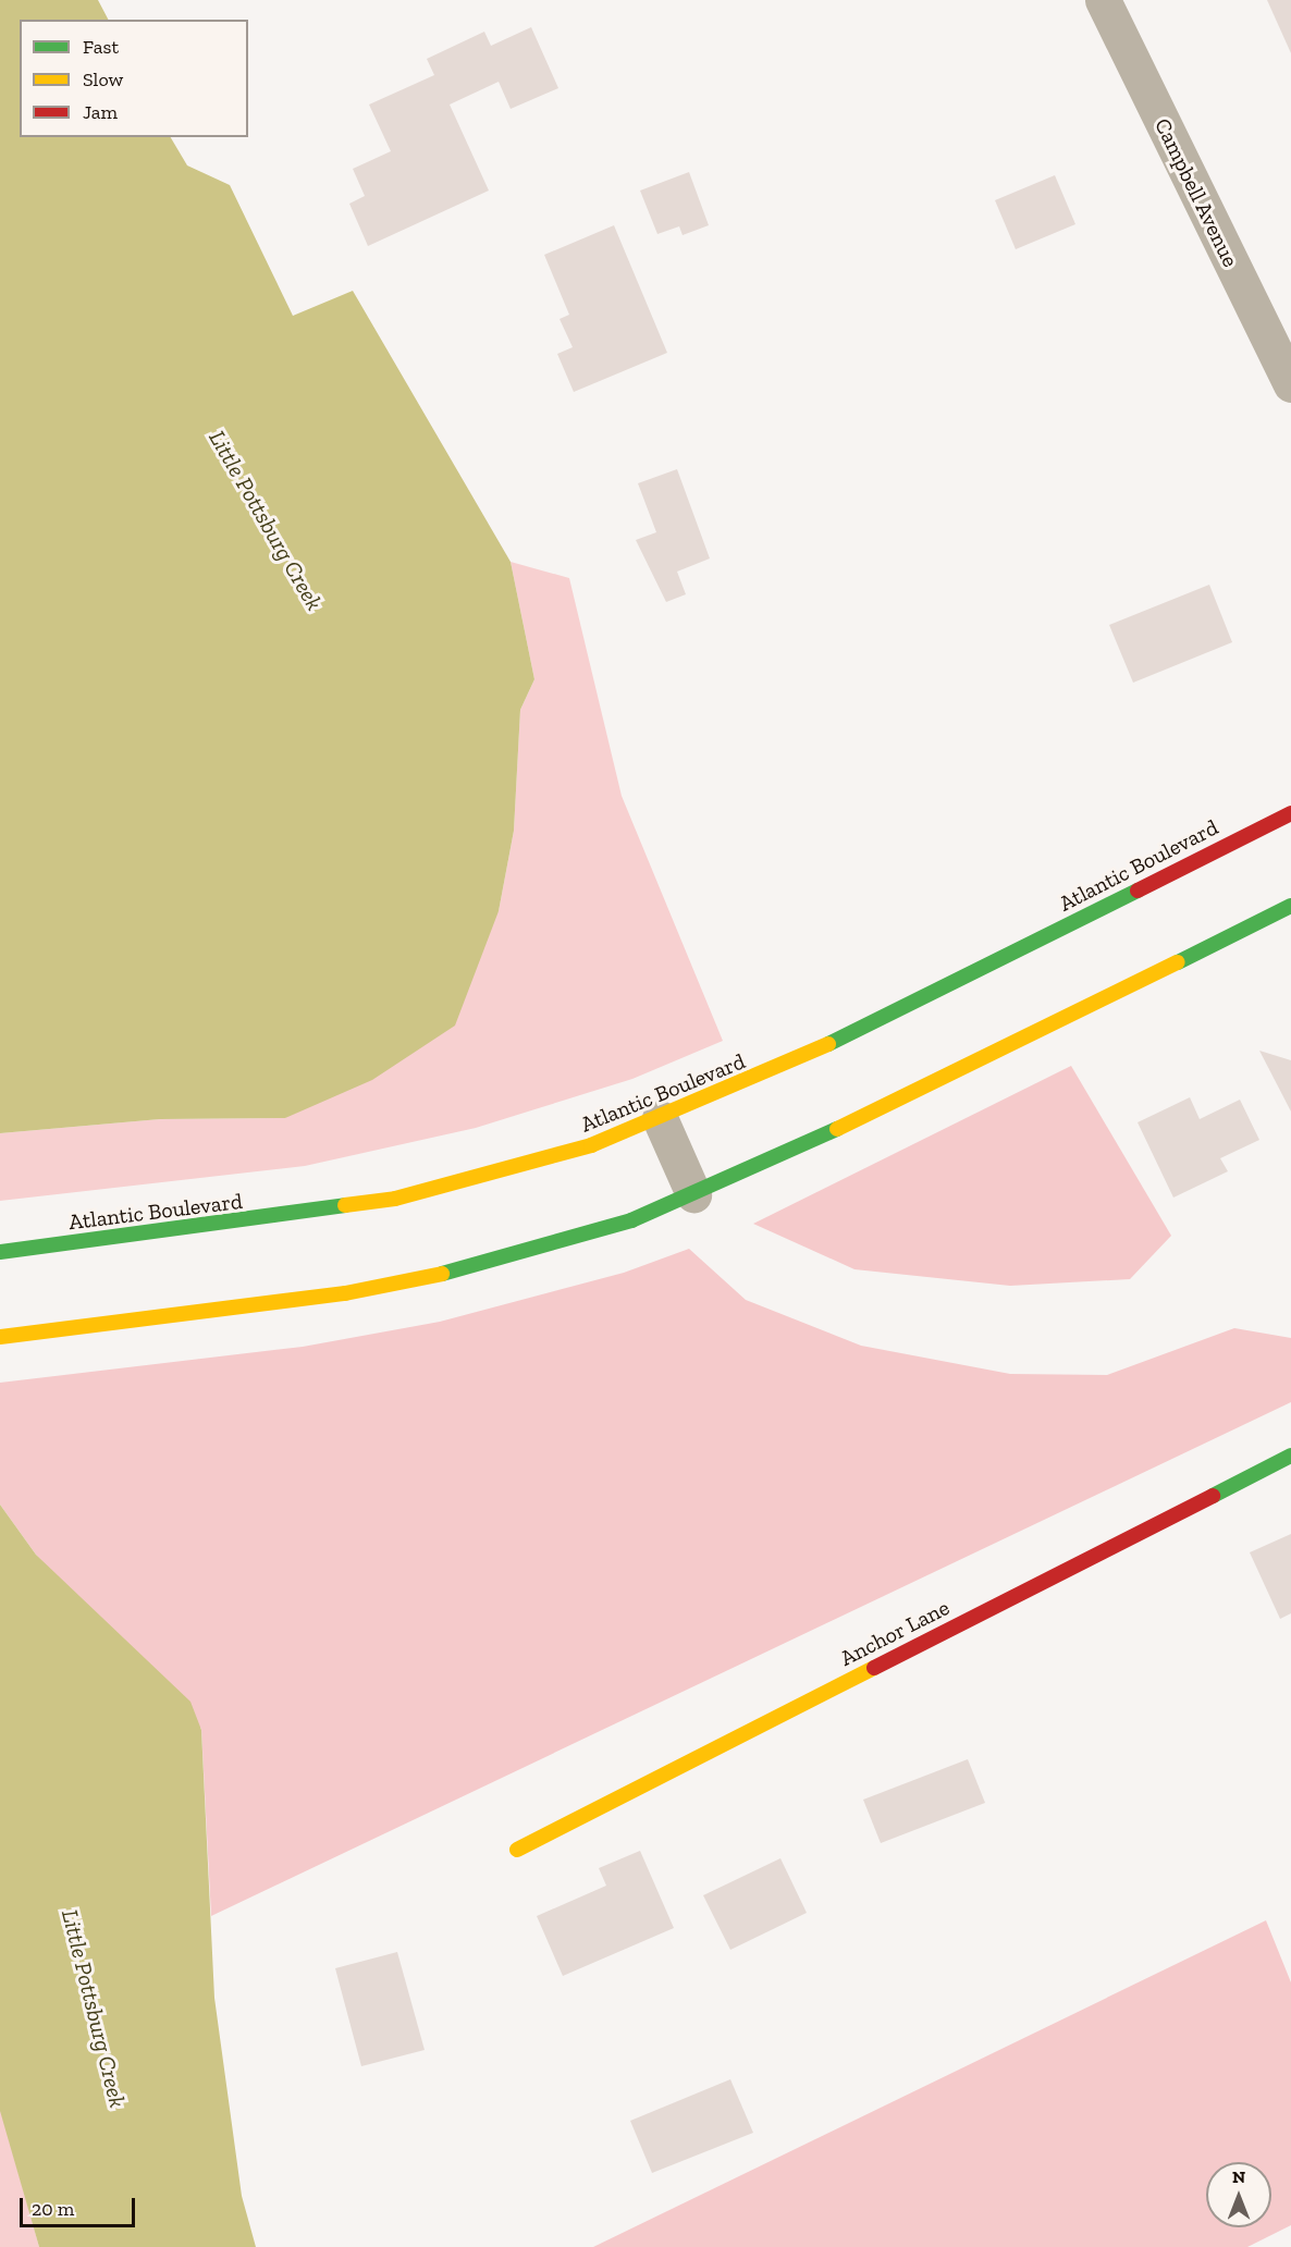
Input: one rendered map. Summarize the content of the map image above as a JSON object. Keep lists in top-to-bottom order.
{
  "streets": {
    "main road": ["Atlantic Boulevard", "Anchor Lane"],
    "street": ["Campbell Avenue"]
  },
  "water": ["Little Pottsburg Creek"],
  "legend": ["Fast", "Slow", "Jam"],
  "scale_bar": "20 m",
  "north": "top"
}
